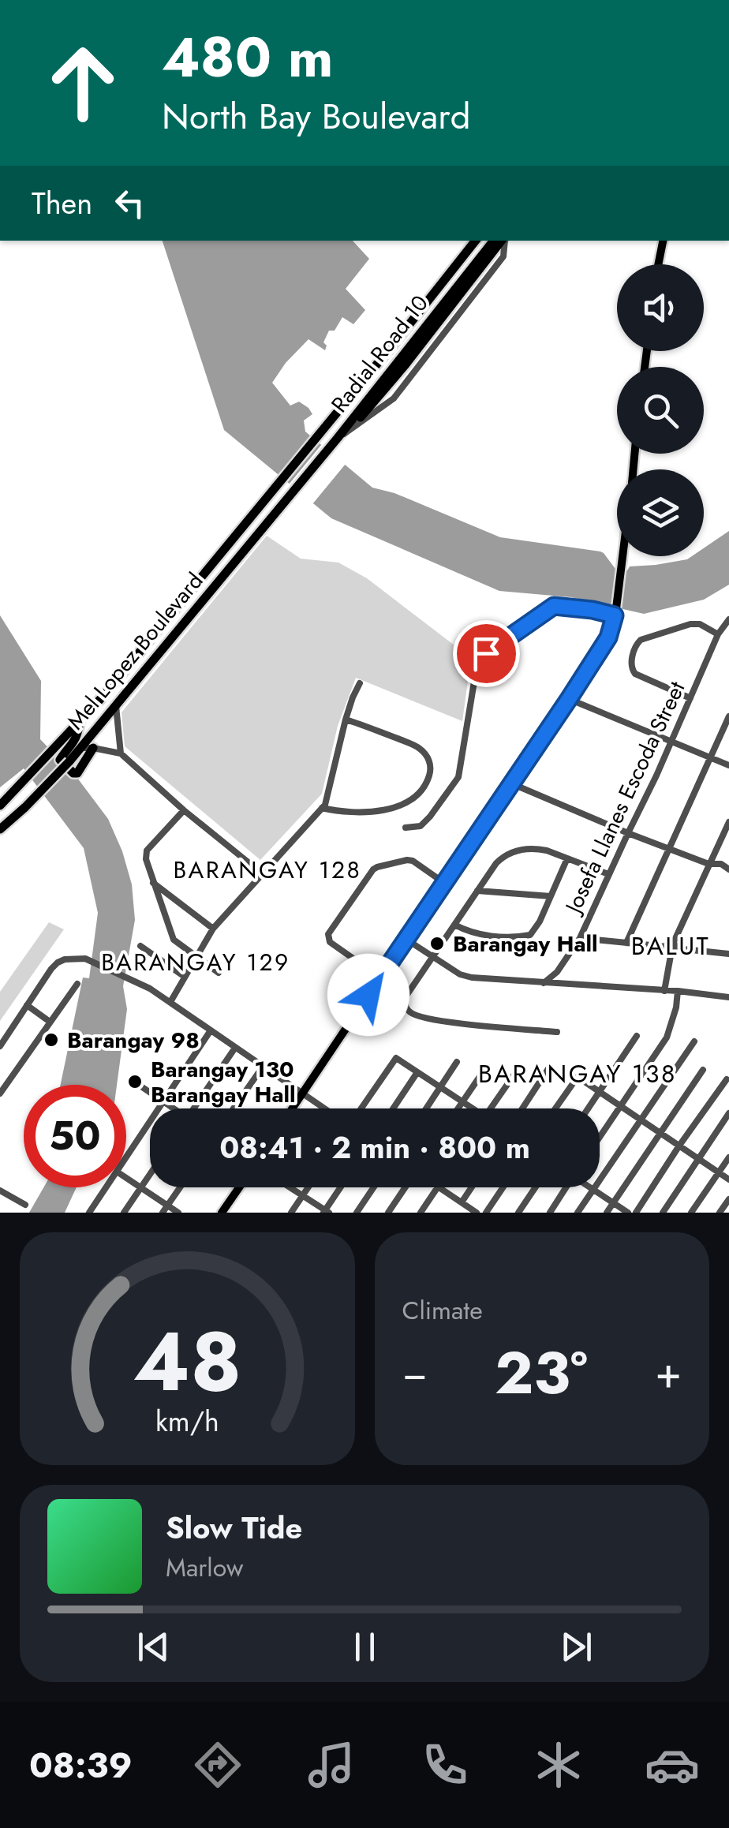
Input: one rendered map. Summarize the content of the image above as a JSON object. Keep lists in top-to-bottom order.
{
  "streets": {
    "highway": ["Radial Road 10", "Mel Lopez Boulevard"],
    "street": ["Josefa Llanes Escoda Street"]
  },
  "crossings": [
    ["Radial Road 10", "Mel Lopez Boulevard"]
  ],
  "districts": [
    "BARANGAY 128",
    "BALUT",
    "BARANGAY 129",
    "BARANGAY 138"
  ],
  "places": ["Barangay Hall", "Barangay 98", "Barangay 130 Barangay Hall"],
  "page": {
    "turn": ["480 m", "North Bay Boulevard"],
    "then": "Then",
    "limit": "50",
    "trip": "08:41 · 2 min · 800 m",
    "tile": "Climate",
    "heat": ["−", "23°", "+"],
    "song": ["Slow Tide", "Marlow"],
    "tabs": "08:39",
    "gauge": ["48", "km/h"]
  }
}
